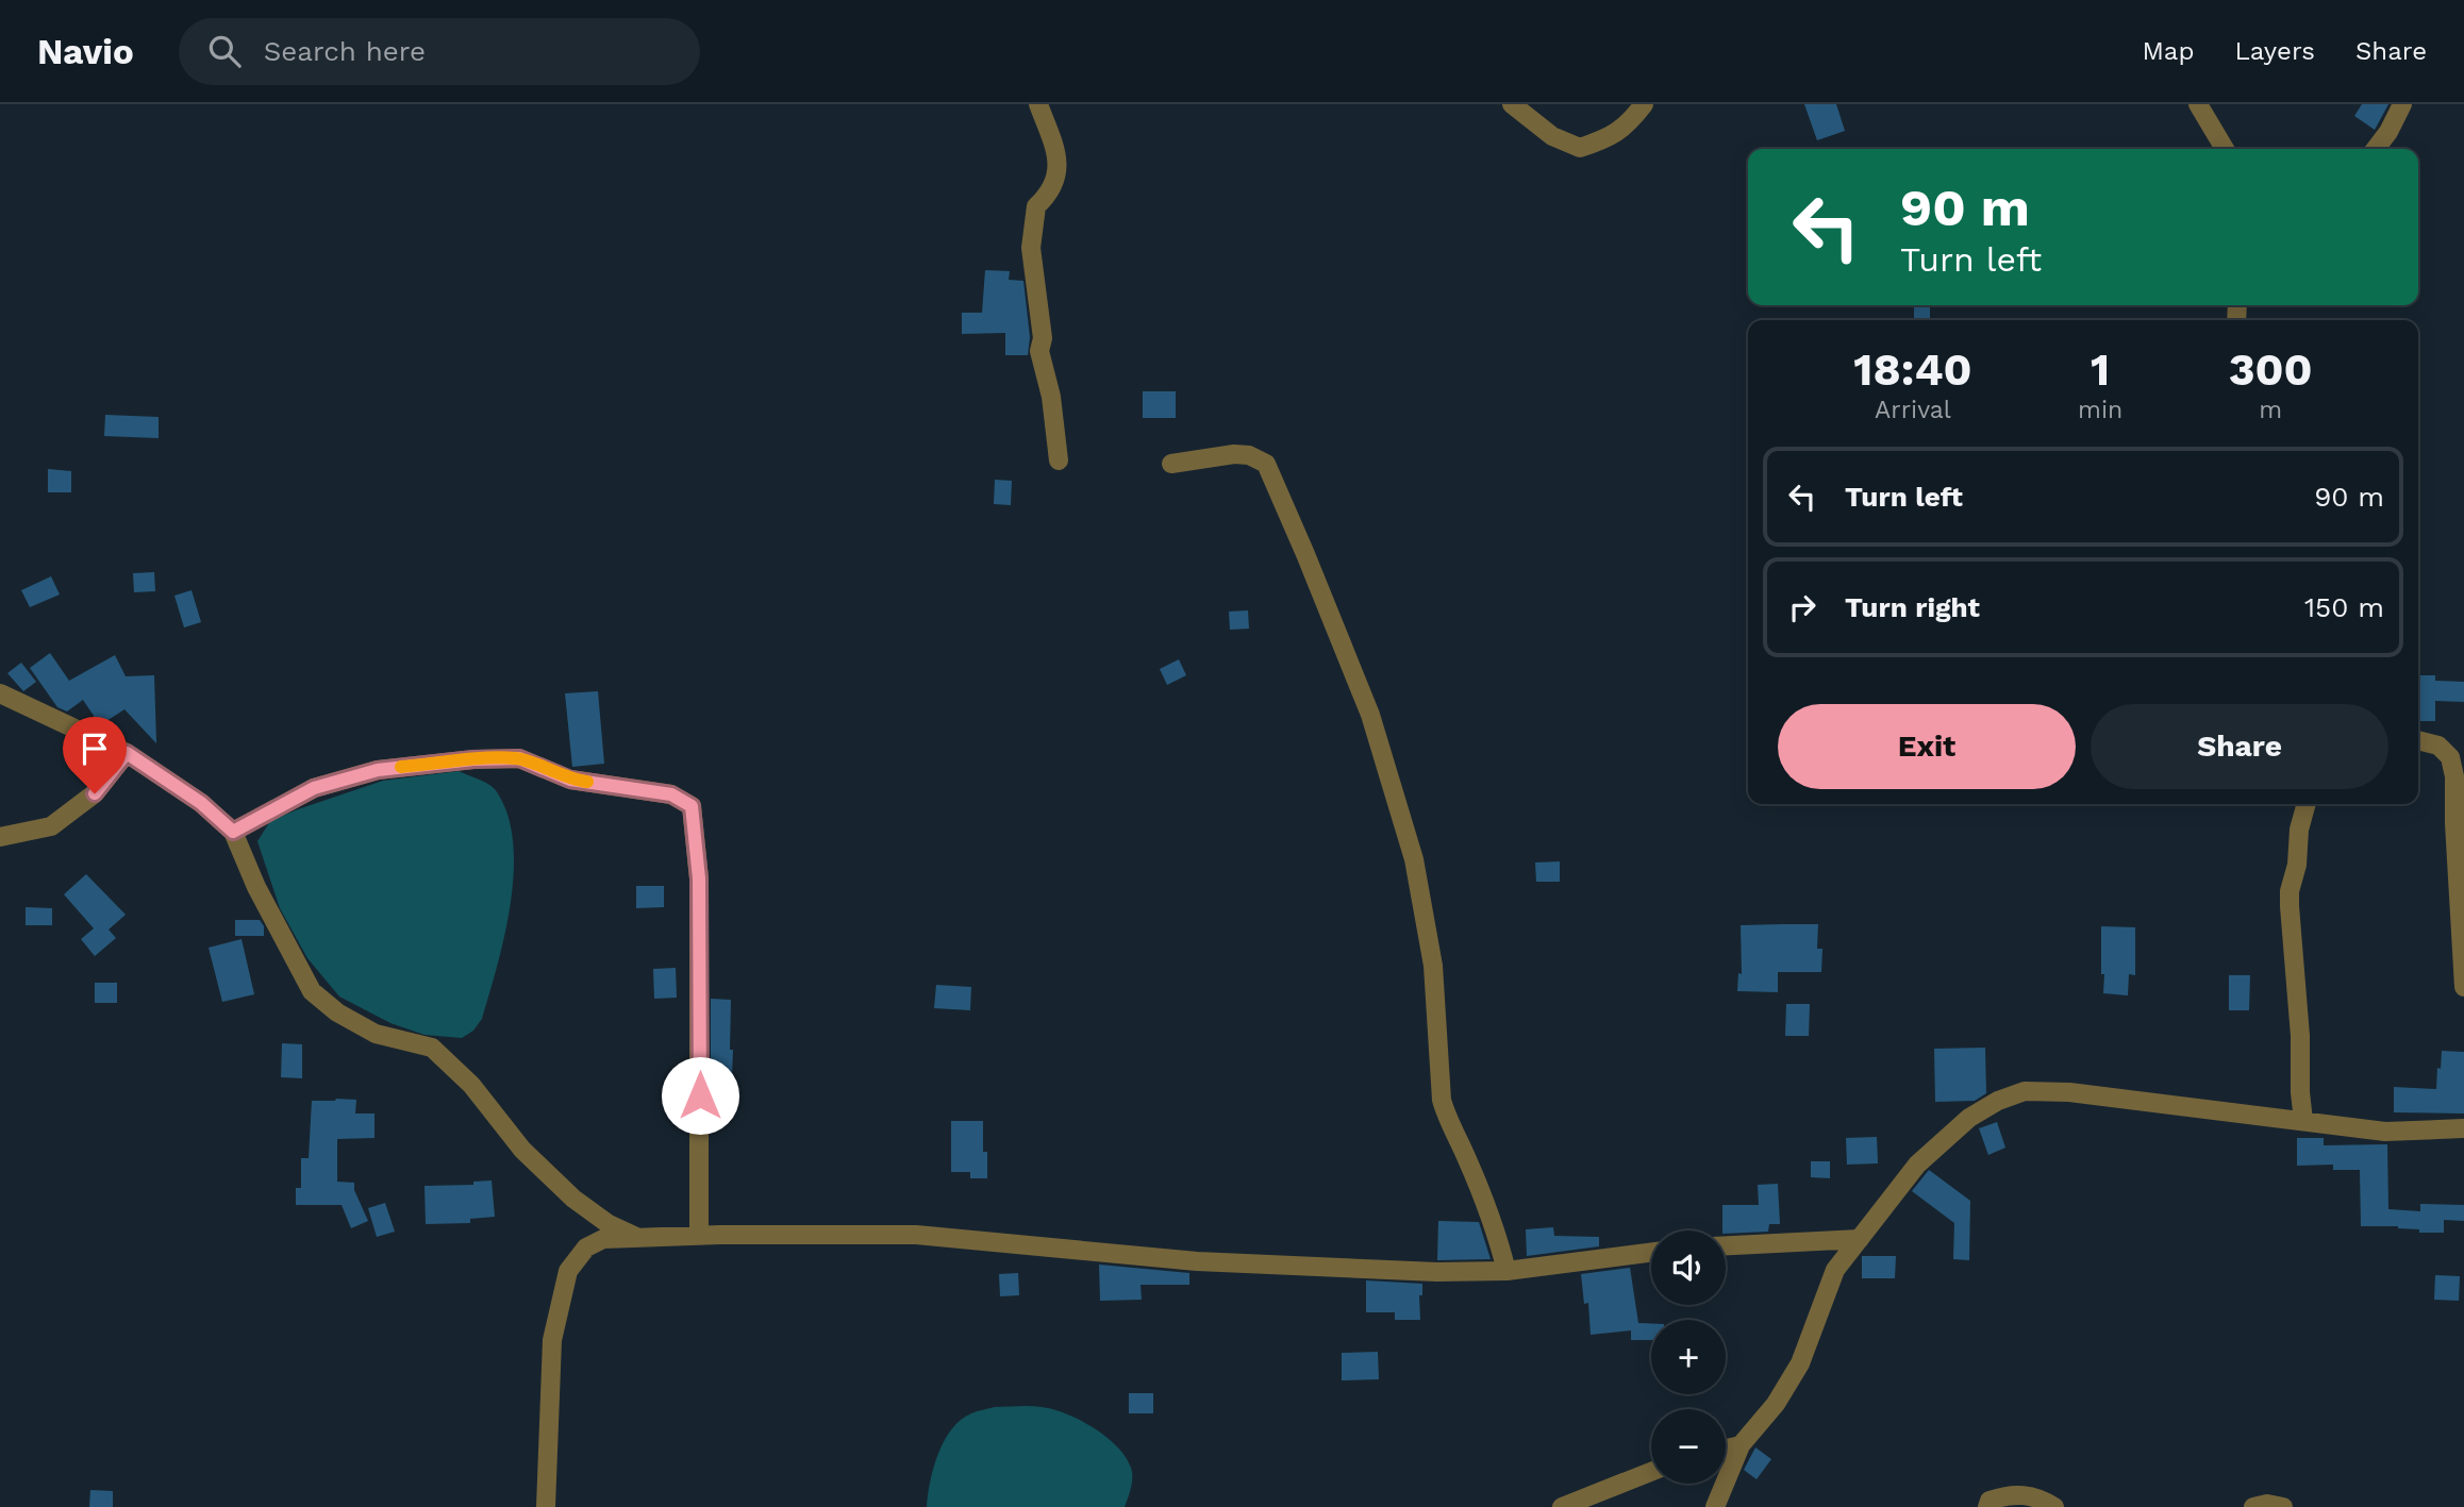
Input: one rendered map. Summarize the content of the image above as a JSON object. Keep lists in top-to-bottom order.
{
  "page": {
    "header": "Navio",
    "search": "Search here",
    "nav": ["Map", "Layers", "Share"],
    "turn": ["90 m", "Turn left"],
    "eta": [
      "18:40",
      "Arrival",
      "1",
      "min",
      "300",
      "m"
    ],
    "list": [
      {
        "name": "Turn left",
        "value": "90 m"
      },
      {
        "name": "Turn right",
        "value": "150 m"
      }
    ],
    "buttons": ["Exit", "Share"],
    "map_buttons": ["+", "−"]
  }
}
